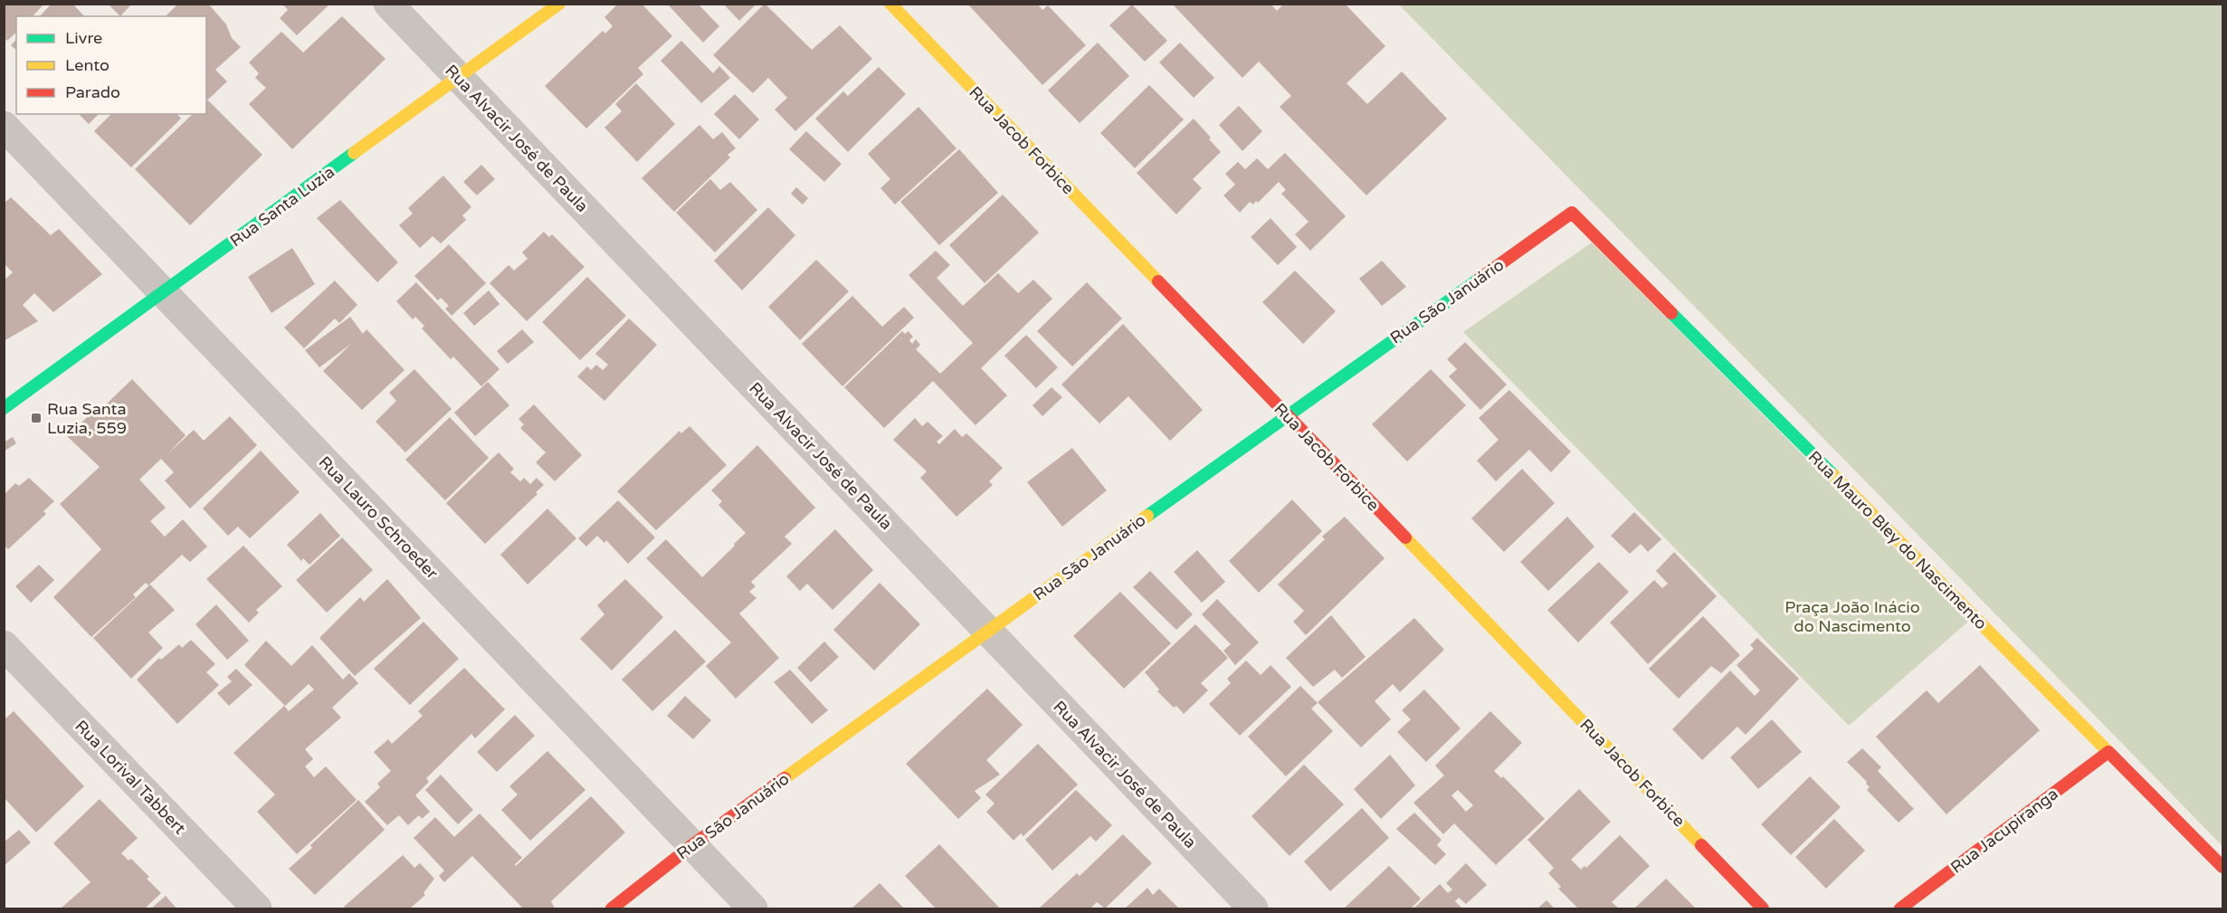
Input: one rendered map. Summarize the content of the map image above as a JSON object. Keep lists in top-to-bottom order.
{
  "streets": {
    "street": [
      "Rua Alvacir José de Paula",
      "Rua Jacob Forbice",
      "Rua Santa Luzia",
      "Rua São Januário",
      "Rua Lauro Schroeder",
      "Rua Mauro Bley do Nascimento",
      "Rua Lorival Tabbert",
      "Rua Jacupiranga"
    ]
  },
  "crossings": [
    ["Rua Alvacir José de Paula", "Rua Santa Luzia"],
    ["Rua Alvacir José de Paula", "Rua São Januário"],
    ["Rua Jacob Forbice", "Rua São Januário"],
    ["Rua Santa Luzia", "Rua Lauro Schroeder"],
    ["Rua São Januário", "Rua Lauro Schroeder"],
    ["Rua São Januário", "Rua Mauro Bley do Nascimento"],
    ["Rua Mauro Bley do Nascimento", "Rua Jacupiranga"]
  ],
  "parks": ["Praça João Inácio do Nascimento"],
  "places": {
    "transit": ["Rua Santa Luzia, 559"]
  },
  "legend": ["Livre", "Lento", "Parado"]
}
